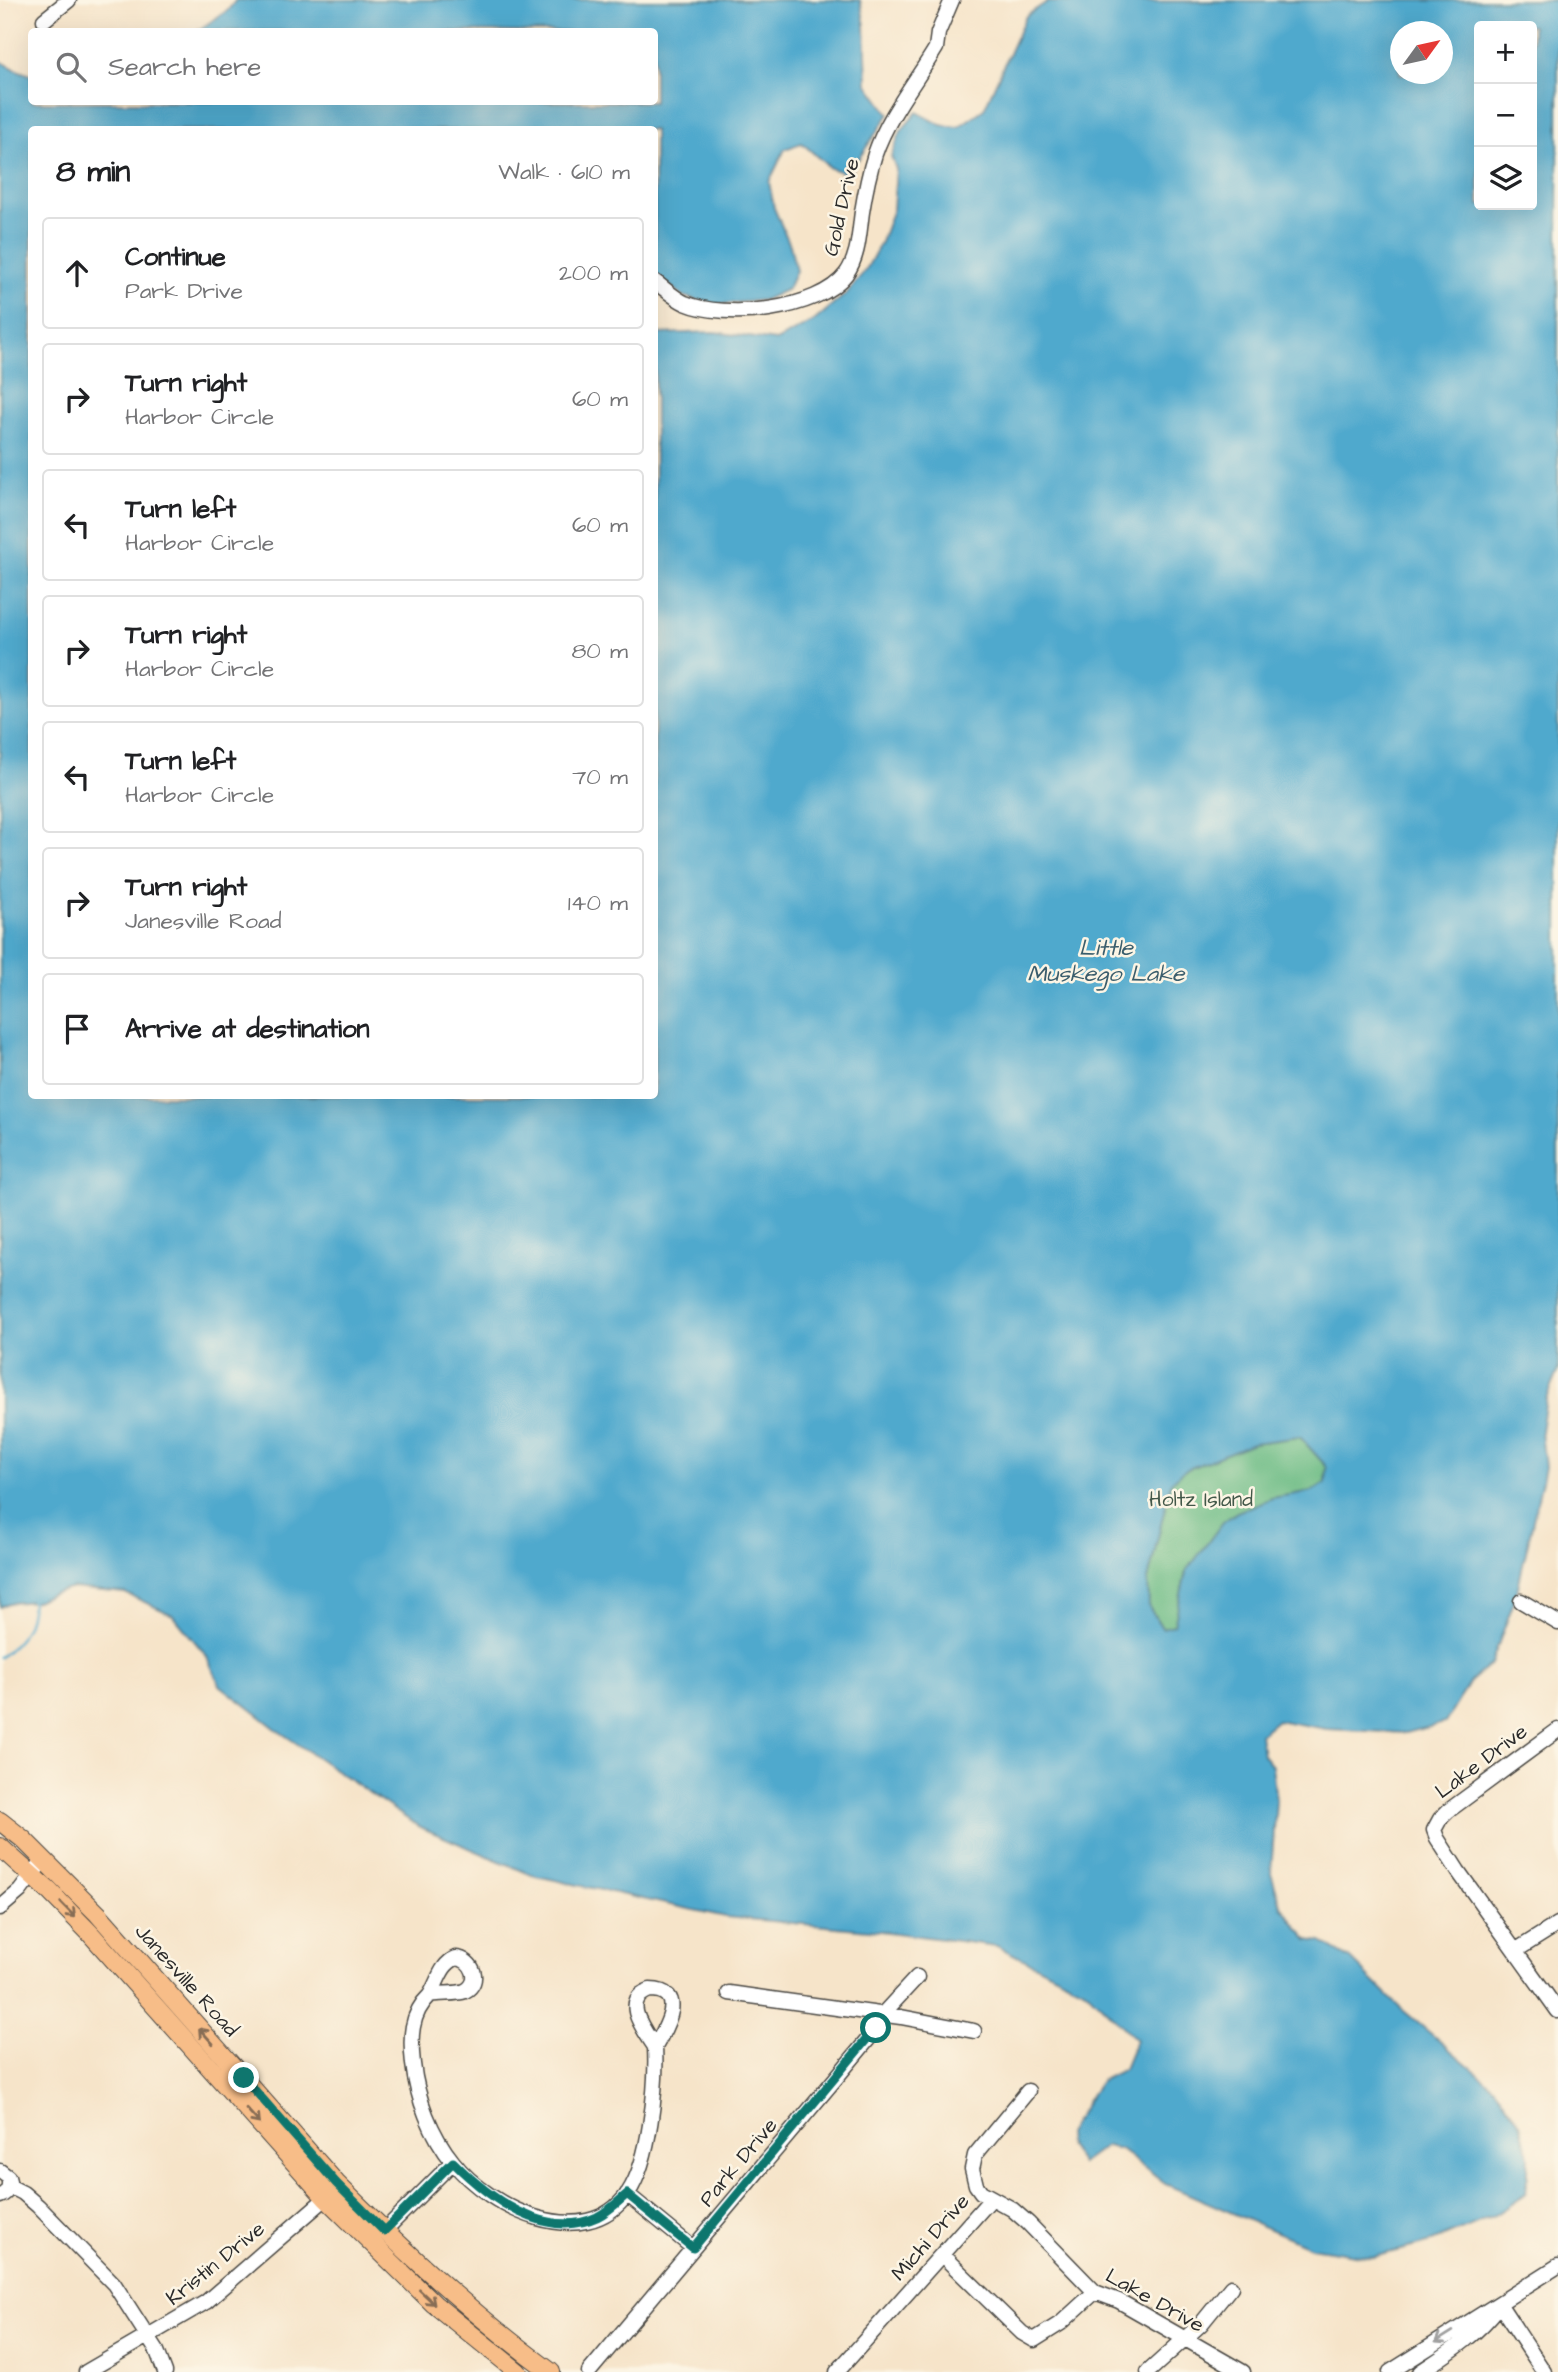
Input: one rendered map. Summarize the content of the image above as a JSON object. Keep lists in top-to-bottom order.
{
  "streets": {
    "main road": ["Janesville Road"],
    "street": [
      "Gold Drive",
      "Lake Drive",
      "Park Drive",
      "Michi Drive",
      "Kristin Drive"
    ]
  },
  "crossings": [
    ["Lake Drive", "Michi Drive"],
    ["Janesville Road", "Kristin Drive"]
  ],
  "water": ["Little Muskego Lake"],
  "parks": ["Holtz Island"],
  "north": "top right",
  "page": {
    "map_buttons": ["+", "−"],
    "search": "Search here",
    "heading": ["8 min", "Walk · 610 m"],
    "list": [
      ["Continue", "Park Drive", "200 m"],
      ["Turn right", "Harbor Circle", "60 m"],
      ["Turn left", "Harbor Circle", "60 m"],
      ["Turn right", "Harbor Circle", "80 m"],
      ["Turn left", "Harbor Circle", "70 m"],
      ["Turn right", "Janesville Road", "140 m"],
      "Arrive at destination"
    ]
  }
}
